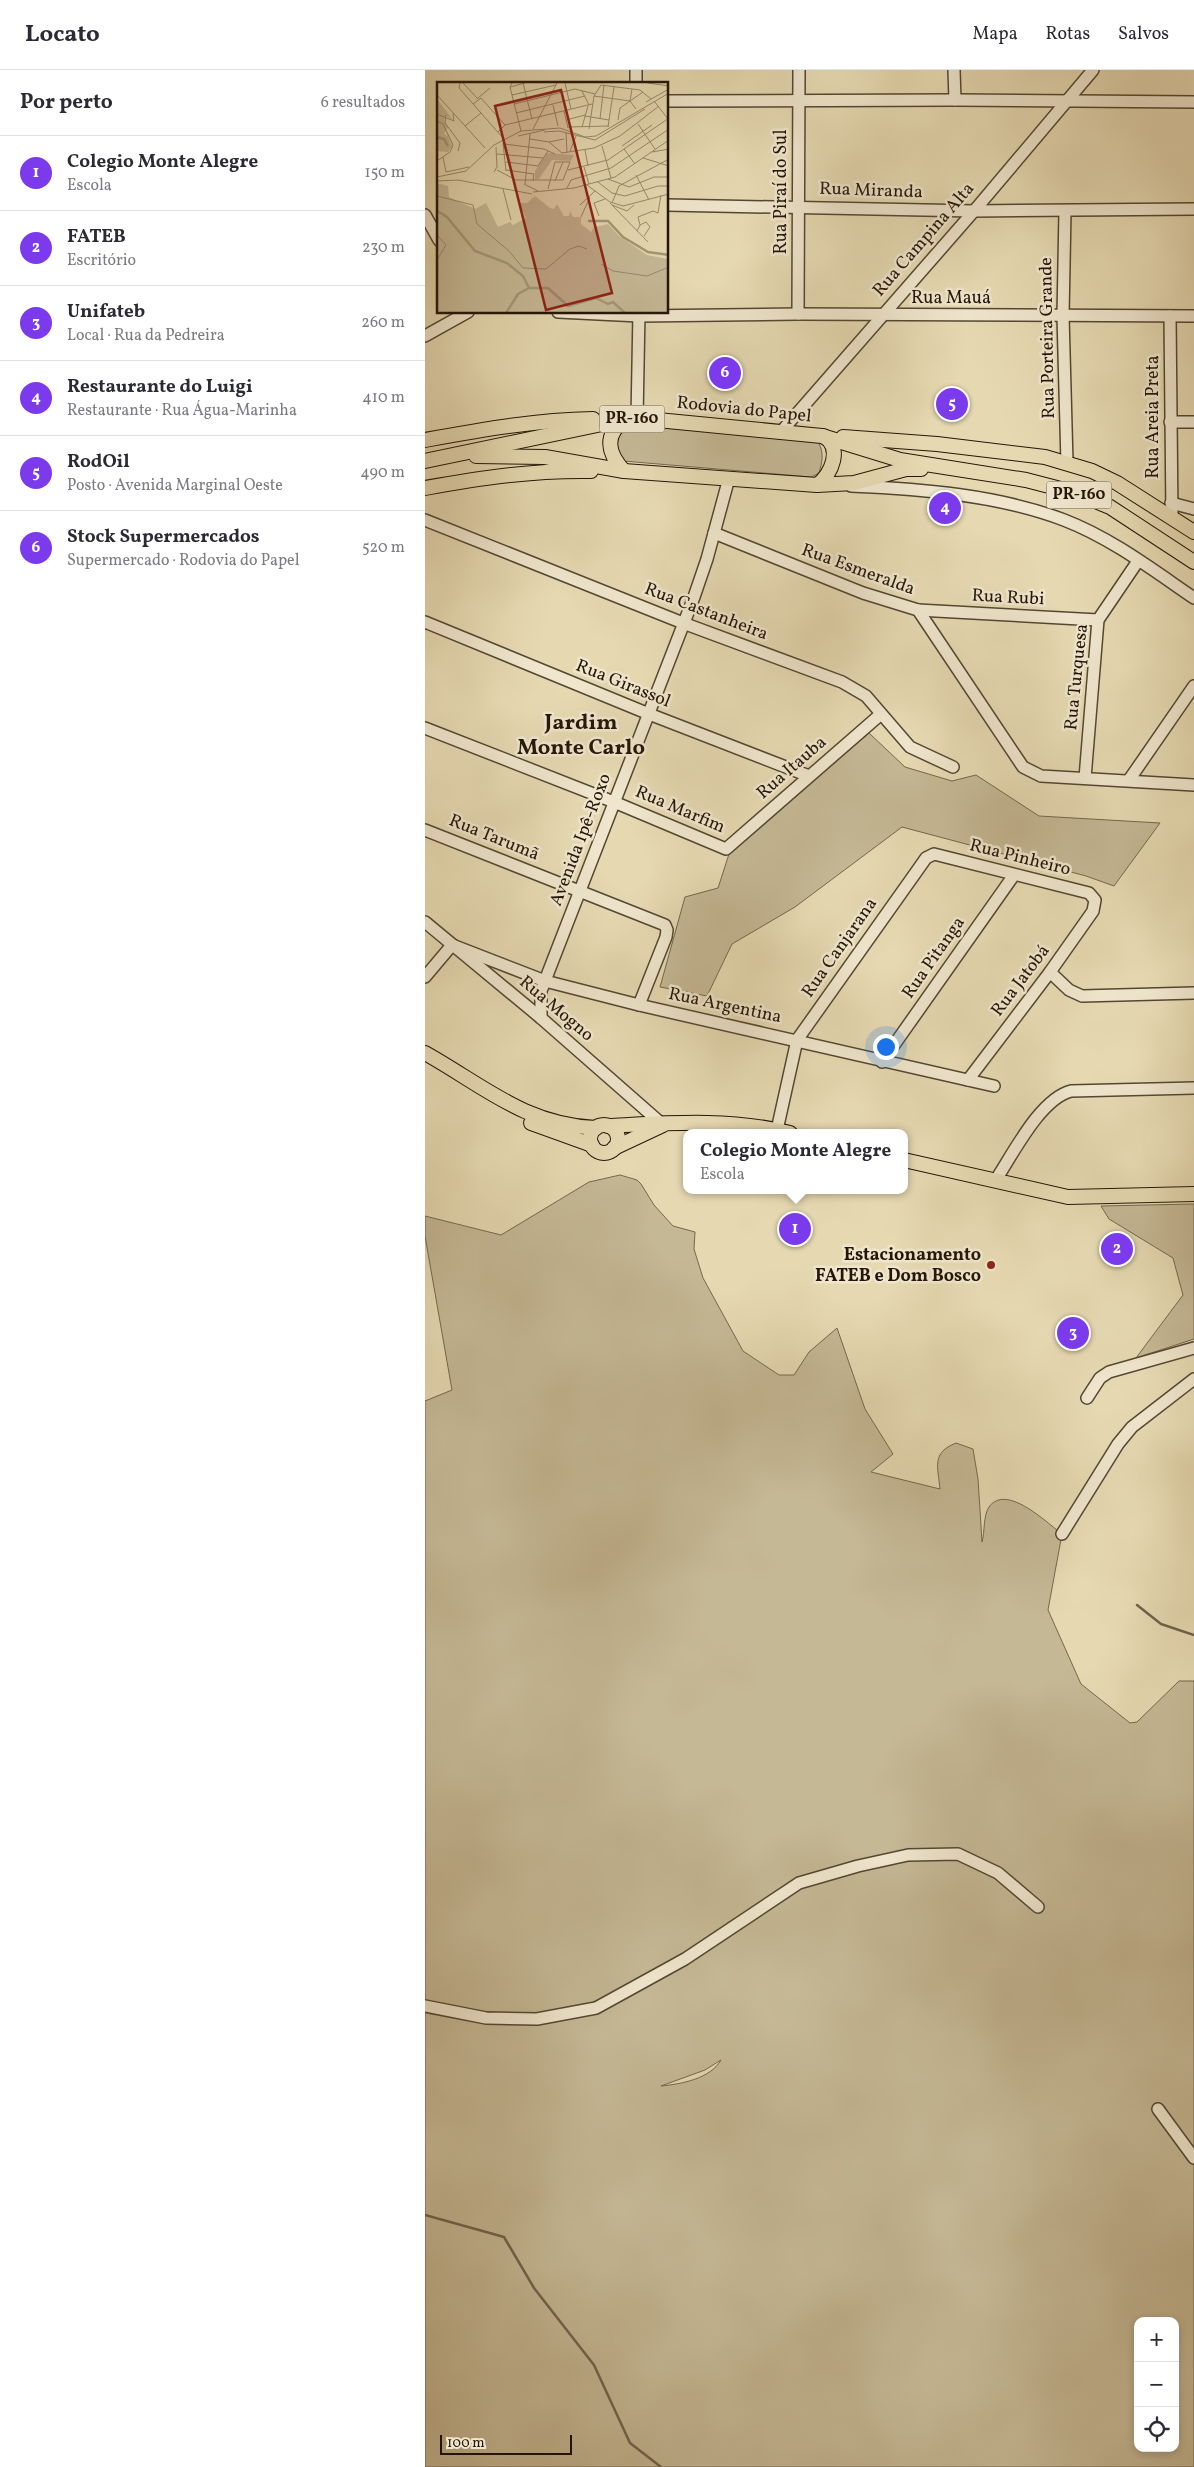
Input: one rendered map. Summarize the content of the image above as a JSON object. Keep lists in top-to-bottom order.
{
  "streets": {
    "main road": ["Rodovia do Papel", "PR-160"],
    "street": [
      "Rua Miranda",
      "Rua Piraí do Sul",
      "Rua Campina Alta",
      "Rua Mauá",
      "Rua Porteira Grande",
      "Rua Areia Preta",
      "Rua Esmeralda",
      "Rua Rubi",
      "Rua Castanheira",
      "Rua Turquesa",
      "Rua Girassol",
      "Rua Itauba",
      "Rua Marfim",
      "Rua Tarumã",
      "Avenida Ipê-Roxo",
      "Rua Pinheiro",
      "Rua Canjarana",
      "Rua Pitanga",
      "Rua Jatobá",
      "Rua Argentina",
      "Rua Mogno"
    ]
  },
  "crossings": [
    ["Rua Miranda", "Rua Piraí do Sul"],
    ["Rua Miranda", "Rua Campina Alta"],
    ["Rua Miranda", "Rua Porteira Grande"],
    ["Rua Piraí do Sul", "Rua Mauá"],
    ["Rua Campina Alta", "Rua Mauá"],
    ["Rua Campina Alta", "Rodovia do Papel"],
    ["Rua Mauá", "Rua Porteira Grande"],
    ["Rua Mauá", "Rua Areia Preta"],
    ["Rodovia do Papel", "Avenida Ipê-Roxo"],
    ["Rua Esmeralda", "Rua Rubi"],
    ["Rua Esmeralda", "Rua Turquesa"],
    ["Rua Esmeralda", "Avenida Ipê-Roxo"],
    ["Rua Rubi", "Rua Turquesa"],
    ["Rua Castanheira", "Rua Itauba"],
    ["Rua Castanheira", "Avenida Ipê-Roxo"],
    ["Rua Girassol", "Rua Itauba"],
    ["Rua Girassol", "Avenida Ipê-Roxo"],
    ["Rua Itauba", "Rua Marfim"],
    ["Rua Marfim", "Avenida Ipê-Roxo"],
    ["Rua Tarumã", "Avenida Ipê-Roxo"],
    ["Rua Tarumã", "Rua Argentina"],
    ["Avenida Ipê-Roxo", "Rua Argentina"],
    ["Avenida Ipê-Roxo", "Rua Mogno"],
    ["Rua Pinheiro", "Rua Canjarana"],
    ["Rua Pinheiro", "Rua Pitanga"],
    ["Rua Pinheiro", "Rua Jatobá"],
    ["Rua Canjarana", "Rua Argentina"],
    ["Rua Pitanga", "Rua Argentina"],
    ["Rua Jatobá", "Rua Argentina"],
    ["Rua Argentina", "Rua Mogno"]
  ],
  "districts": ["Jardim Monte Carlo"],
  "places": ["Estacionamento FATEB e Dom Bosco"],
  "scale_bar": "100 m",
  "page": {
    "header": "Locato",
    "nav": ["Mapa", "Rotas", "Salvos"],
    "heading": ["Por perto", "6 resultados"],
    "list": [
      {
        "mark": "1",
        "name": "Colegio Monte Alegre",
        "note": "Escola",
        "value": "150 m"
      },
      {
        "mark": "2",
        "name": "FATEB",
        "note": "Escritório",
        "value": "230 m"
      },
      {
        "mark": "3",
        "name": "Unifateb",
        "note": "Local · Rua da Pedreira",
        "value": "260 m"
      },
      {
        "mark": "4",
        "name": "Restaurante do Luigi",
        "note": "Restaurante · Rua Água-Marinha",
        "value": "410 m"
      },
      {
        "mark": "5",
        "name": "RodOil",
        "note": "Posto · Avenida Marginal Oeste",
        "value": "490 m"
      },
      {
        "mark": "6",
        "name": "Stock Supermercados",
        "note": "Supermercado · Rodovia do Papel",
        "value": "520 m"
      }
    ],
    "pins": [
      "6",
      "5",
      "4",
      "1",
      "2",
      "3"
    ],
    "popup": ["Colegio Monte Alegre", "Escola"],
    "map_buttons": ["+", "−"],
    "scale": "100 m"
  }
}
